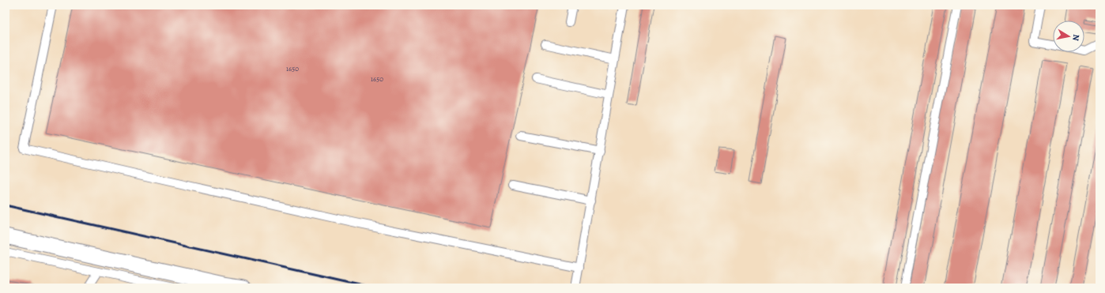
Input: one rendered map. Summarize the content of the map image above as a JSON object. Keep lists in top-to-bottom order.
{
  "house_numbers": ["1650", "1650"],
  "north": "right"
}
